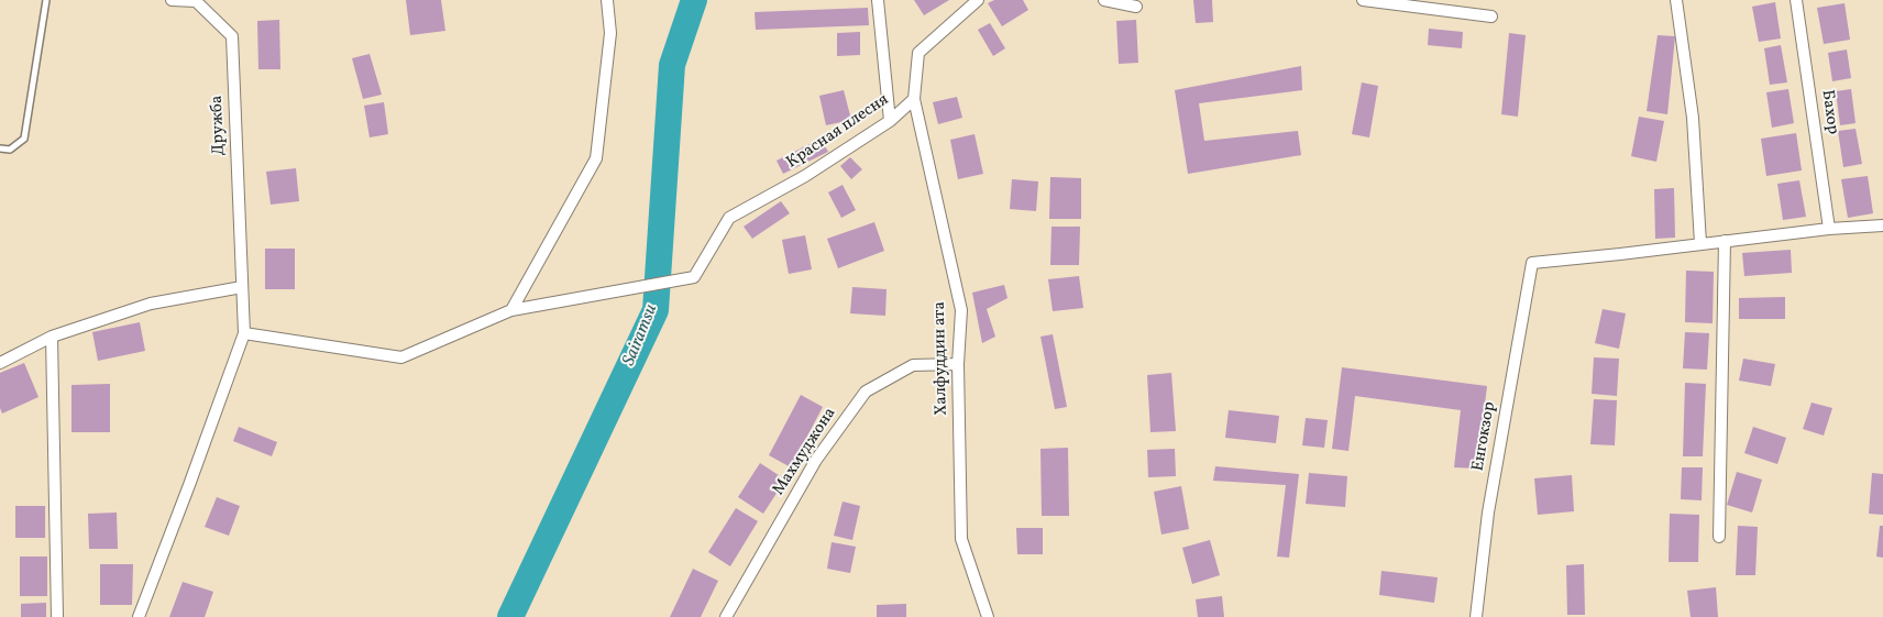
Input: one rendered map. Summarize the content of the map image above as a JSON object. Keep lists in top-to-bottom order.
{
  "streets": {
    "street": [
      "Бахор",
      "Дружба",
      "Красная плесня",
      "Халфуддин ата",
      "Енгокзор",
      "Махмуджона"
    ]
  },
  "crossings": [
    ["Красная плесня", "Халфуддин ата"],
    ["Халфуддин ата", "Махмуджона"]
  ],
  "water": ["Sairamsu"]
}
